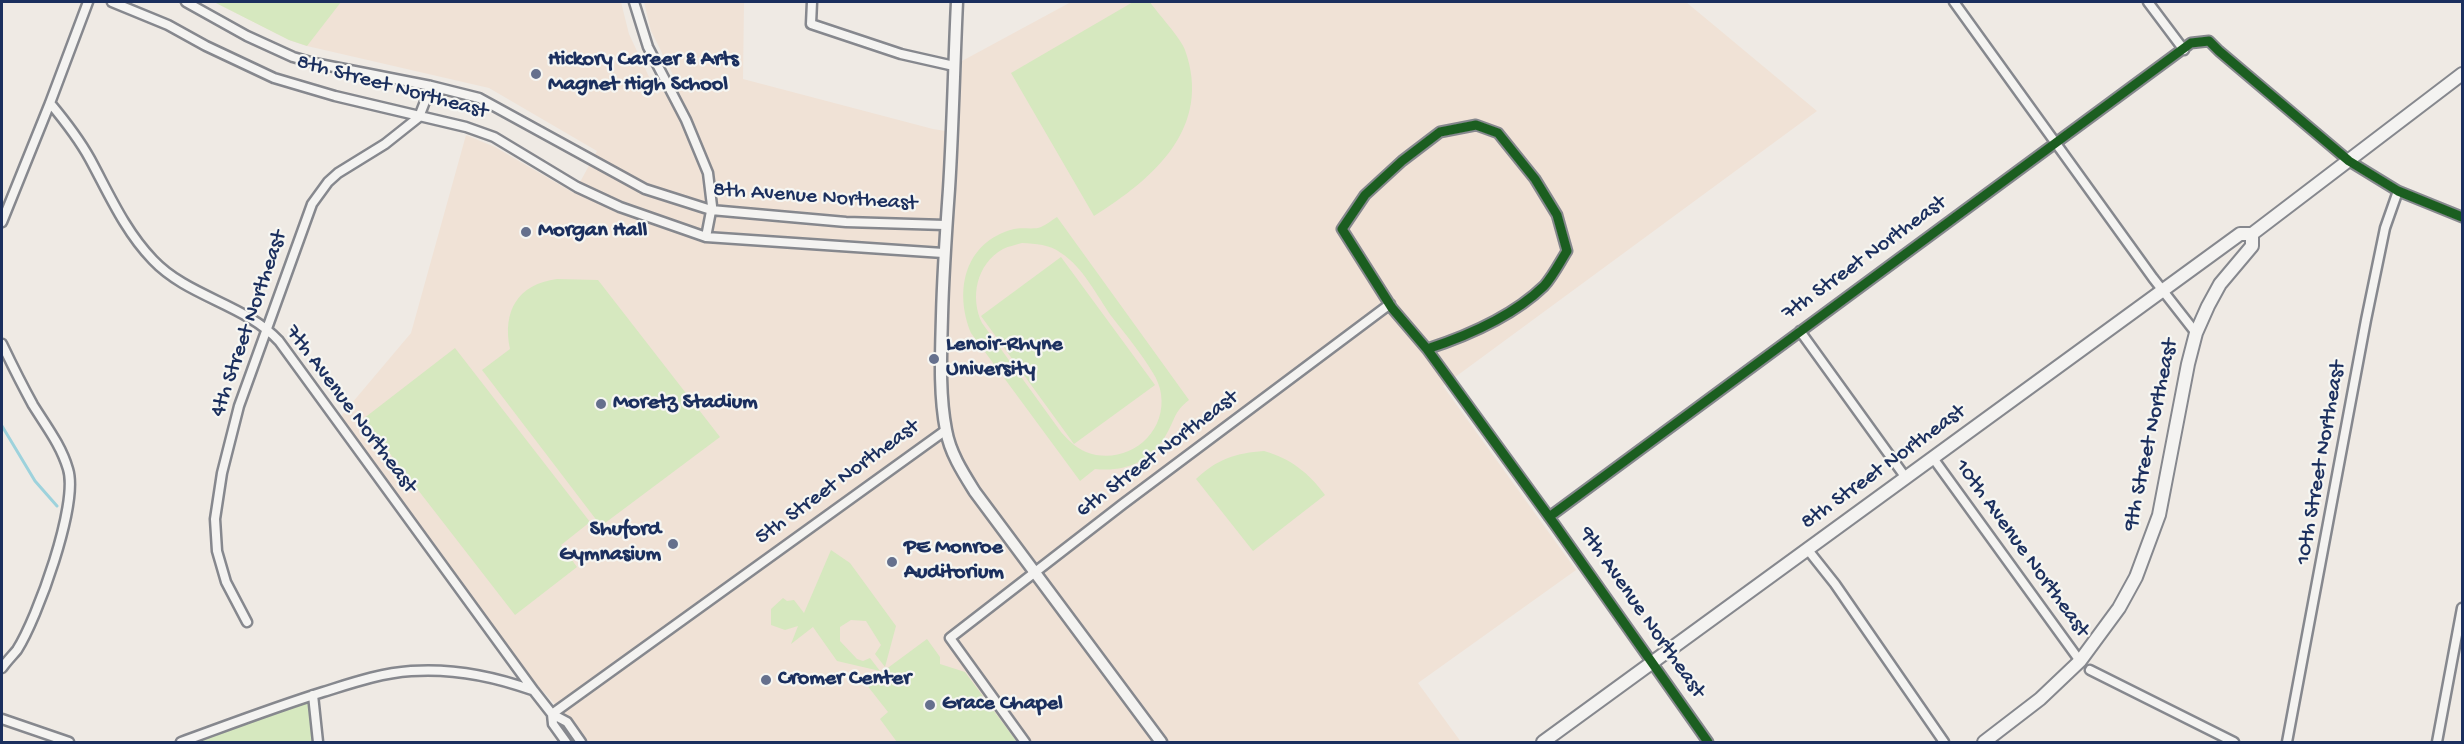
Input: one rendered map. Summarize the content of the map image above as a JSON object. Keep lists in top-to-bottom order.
{
  "streets": {
    "main road": ["8th Street Northeast", "9th Street Northeast"],
    "street": [
      "8th Avenue Northeast",
      "7th Street Northeast",
      "4th Street Northeast",
      "7th Avenue Northeast",
      "6th Street Northeast",
      "10th Street Northeast",
      "5th Street Northeast",
      "10th Avenue Northeast",
      "9th Avenue Northeast"
    ]
  },
  "crossings": [
    ["8th Street Northeast", "4th Street Northeast"],
    ["8th Street Northeast", "9th Street Northeast"],
    ["8th Street Northeast", "5th Street Northeast"],
    ["8th Street Northeast", "10th Avenue Northeast"],
    ["8th Street Northeast", "9th Avenue Northeast"],
    ["8th Avenue Northeast", "5th Street Northeast"],
    ["7th Street Northeast", "9th Avenue Northeast"],
    ["4th Street Northeast", "7th Avenue Northeast"],
    ["7th Avenue Northeast", "5th Street Northeast"],
    ["9th Street Northeast", "10th Avenue Northeast"],
    ["6th Street Northeast", "9th Avenue Northeast"]
  ],
  "places": [
    "Hickory Career & Arts Magnet High School",
    "Morgan Hall",
    "Lenoir-Rhyne University",
    "Moretz Stadium",
    "Shuford Gymnasium",
    "PE Monroe Auditorium",
    "Cromer Center",
    "Grace Chapel"
  ]
}
